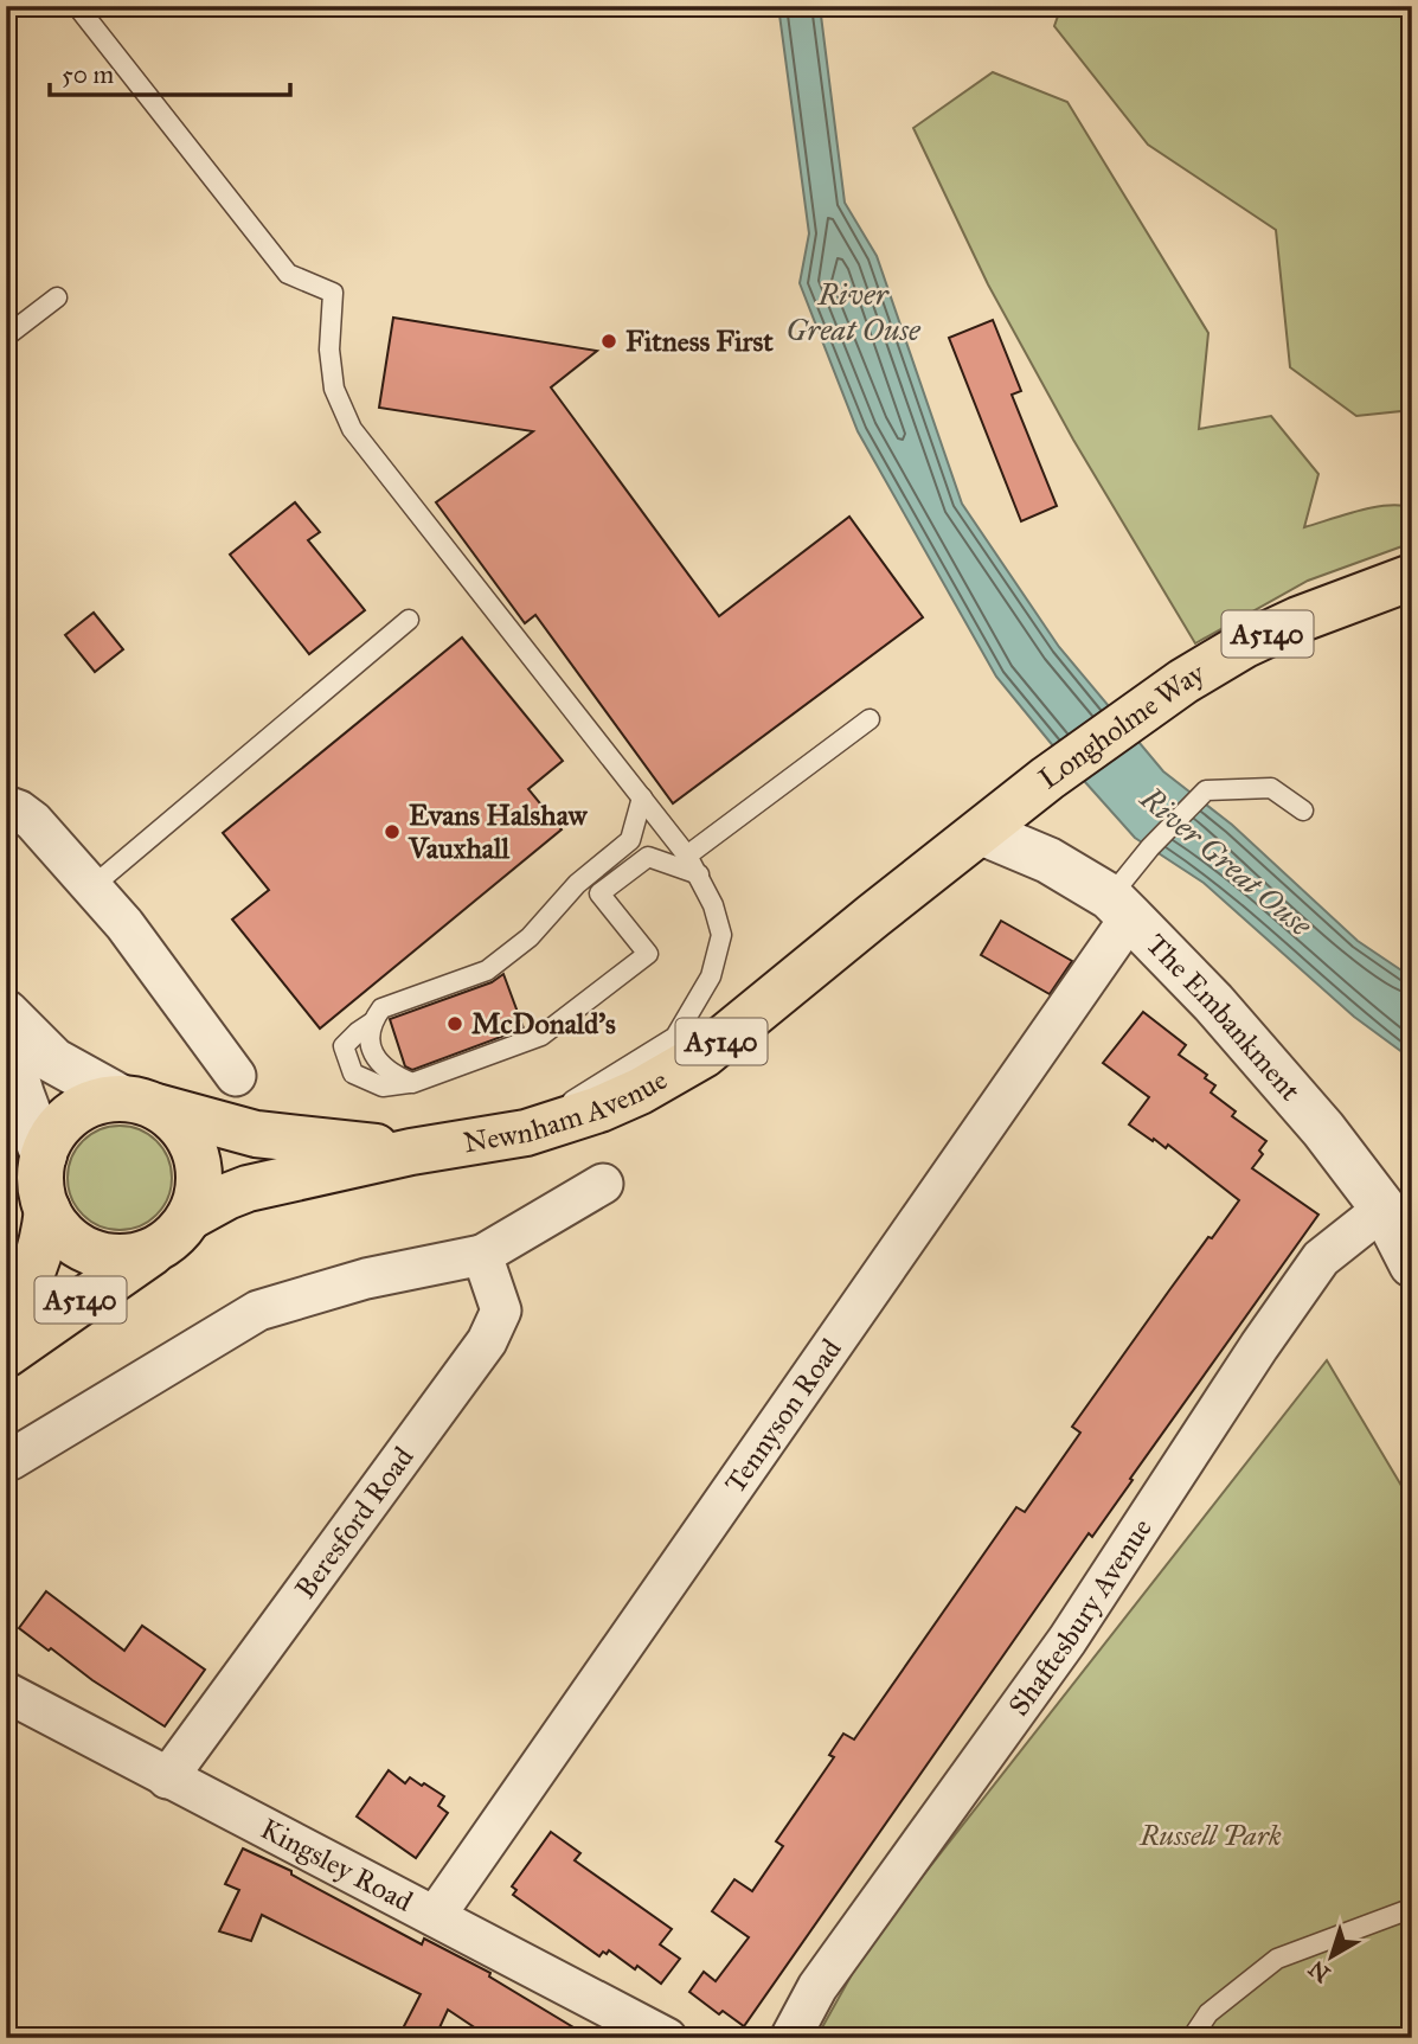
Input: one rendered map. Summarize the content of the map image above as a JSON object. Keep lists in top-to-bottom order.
{
  "streets": {
    "main road": ["A5140", "Longholme Way", "Newnham Avenue"],
    "street": [
      "The Embankment",
      "Tennyson Road",
      "Beresford Road",
      "Shaftesbury Avenue",
      "Kingsley Road"
    ]
  },
  "crossings": [
    ["A5140", "Newnham Avenue"],
    ["Longholme Way", "The Embankment"],
    ["Longholme Way", "Newnham Avenue"],
    ["The Embankment", "Newnham Avenue"],
    ["The Embankment", "Tennyson Road"],
    ["The Embankment", "Shaftesbury Avenue"],
    ["Tennyson Road", "Kingsley Road"],
    ["Beresford Road", "Kingsley Road"]
  ],
  "water": ["River Great Ouse"],
  "parks": ["Russell Park"],
  "places": ["Fitness First", "Evans Halshaw Vauxhall", "McDonald's"],
  "scale_bar": "50 m",
  "north": "bottom left"
}
